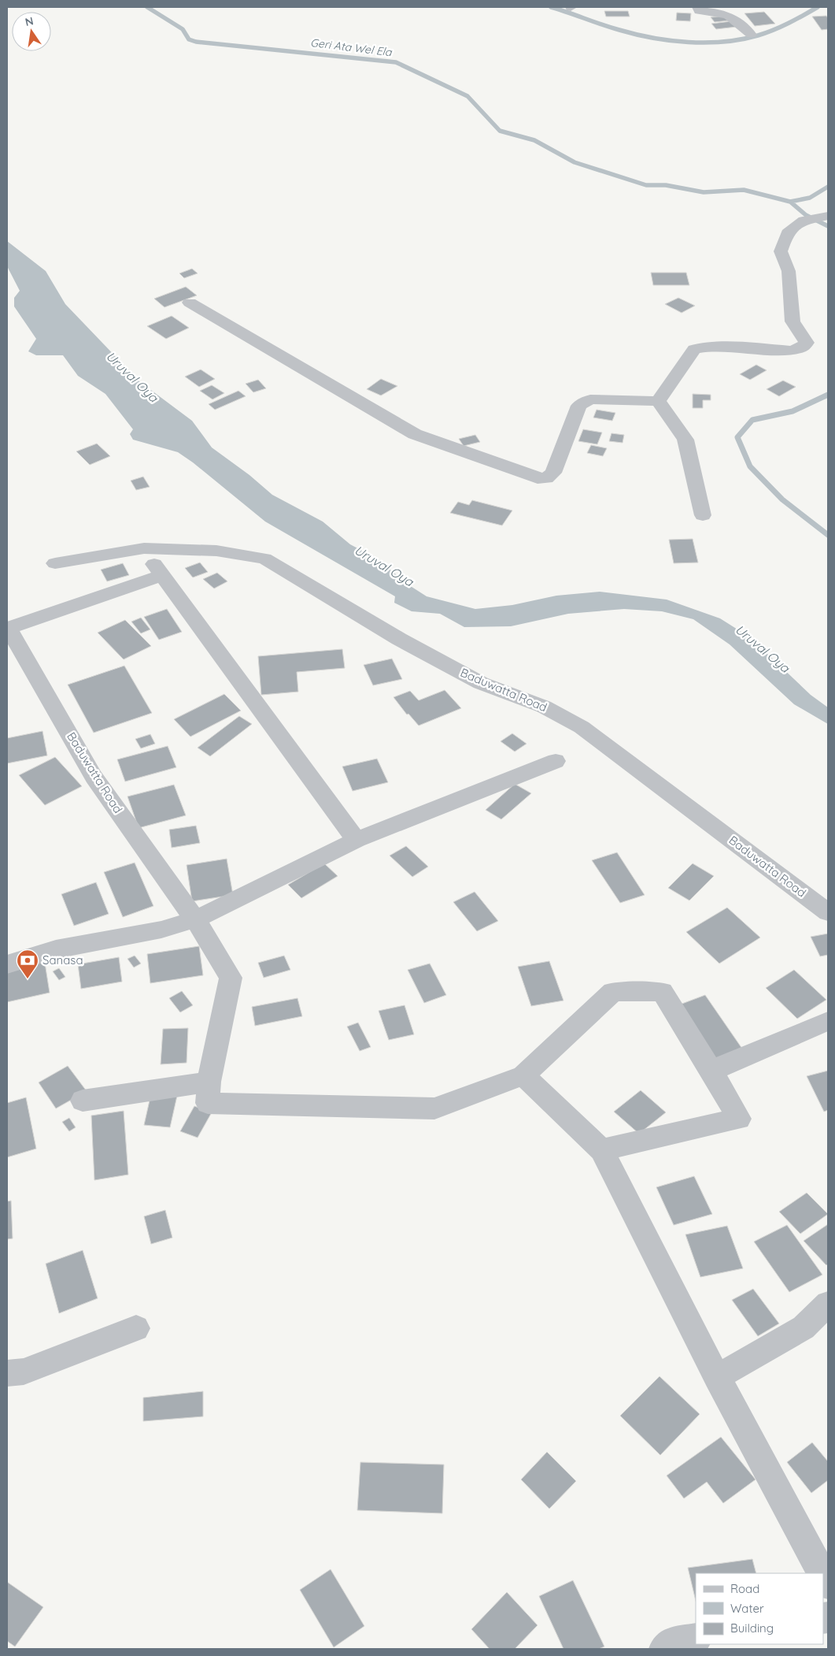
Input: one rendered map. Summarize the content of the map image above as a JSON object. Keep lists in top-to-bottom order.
{
  "streets": {
    "street": ["Baduwatta Road"]
  },
  "water": ["Geri Ata Wel Ela", "Uruval Oya"],
  "places": {
    "bank": ["Sanasa"]
  },
  "legend": ["Road", "Water", "Building"],
  "north": "top"
}
